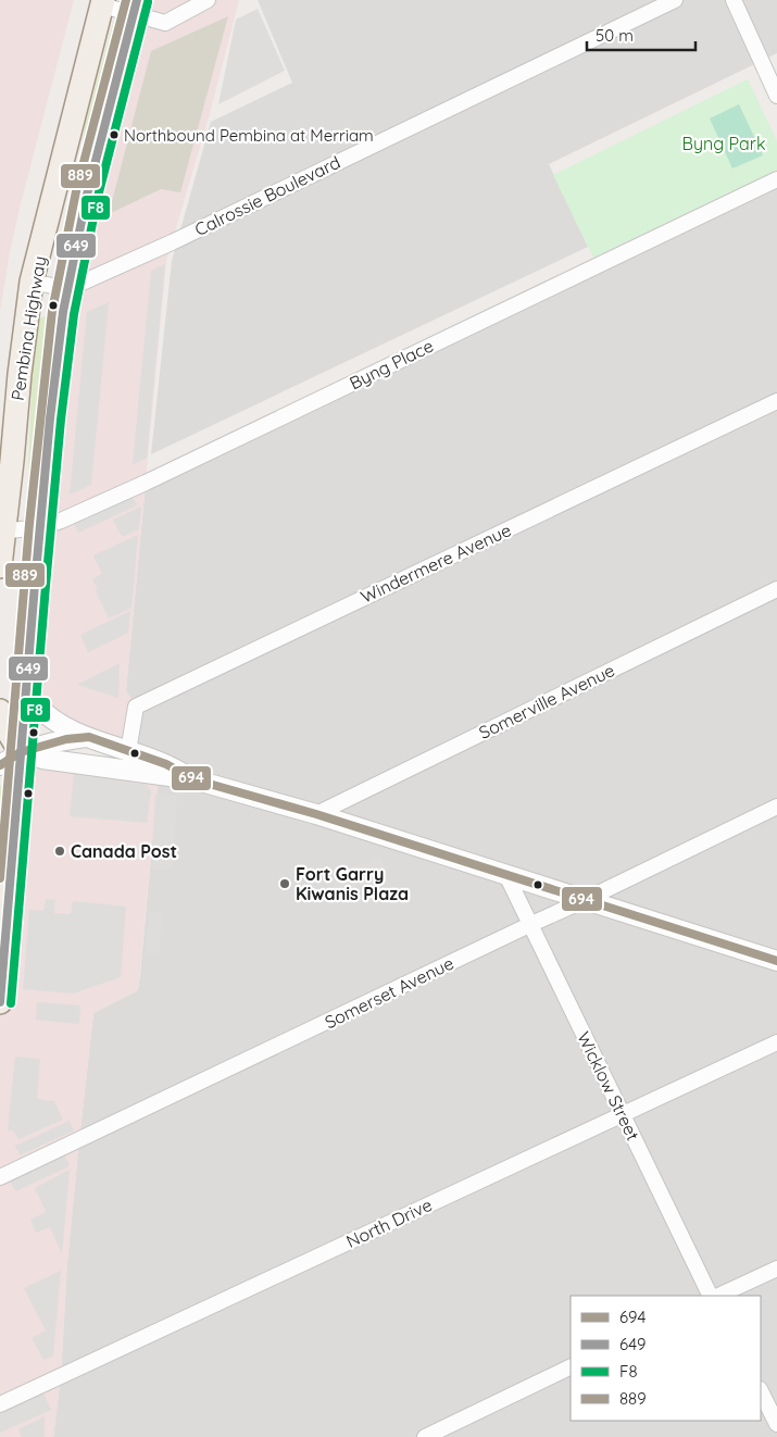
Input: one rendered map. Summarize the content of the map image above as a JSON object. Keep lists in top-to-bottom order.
{
  "streets": {
    "main road": ["Pembina Highway"],
    "street": [
      "Calrossie Boulevard",
      "Byng Place",
      "Windermere Avenue",
      "Somerville Avenue",
      "Somerset Avenue",
      "Wicklow Street",
      "North Drive"
    ]
  },
  "crossings": [
    ["Calrossie Boulevard", "Pembina Highway"],
    ["Pembina Highway", "Byng Place"],
    ["Somerset Avenue", "Wicklow Street"],
    ["Wicklow Street", "North Drive"]
  ],
  "parks": ["Byng Park"],
  "places": ["Northbound Pembina at Merriam", "Canada Post", "Fort Garry Kiwanis Plaza"],
  "lines": [
    "transit line 649",
    "transit line 889",
    "transit line F8",
    "transit line 694"
  ],
  "legend": [
    "694",
    "649",
    "F8",
    "889"
  ],
  "scale_bar": "50 m"
}
